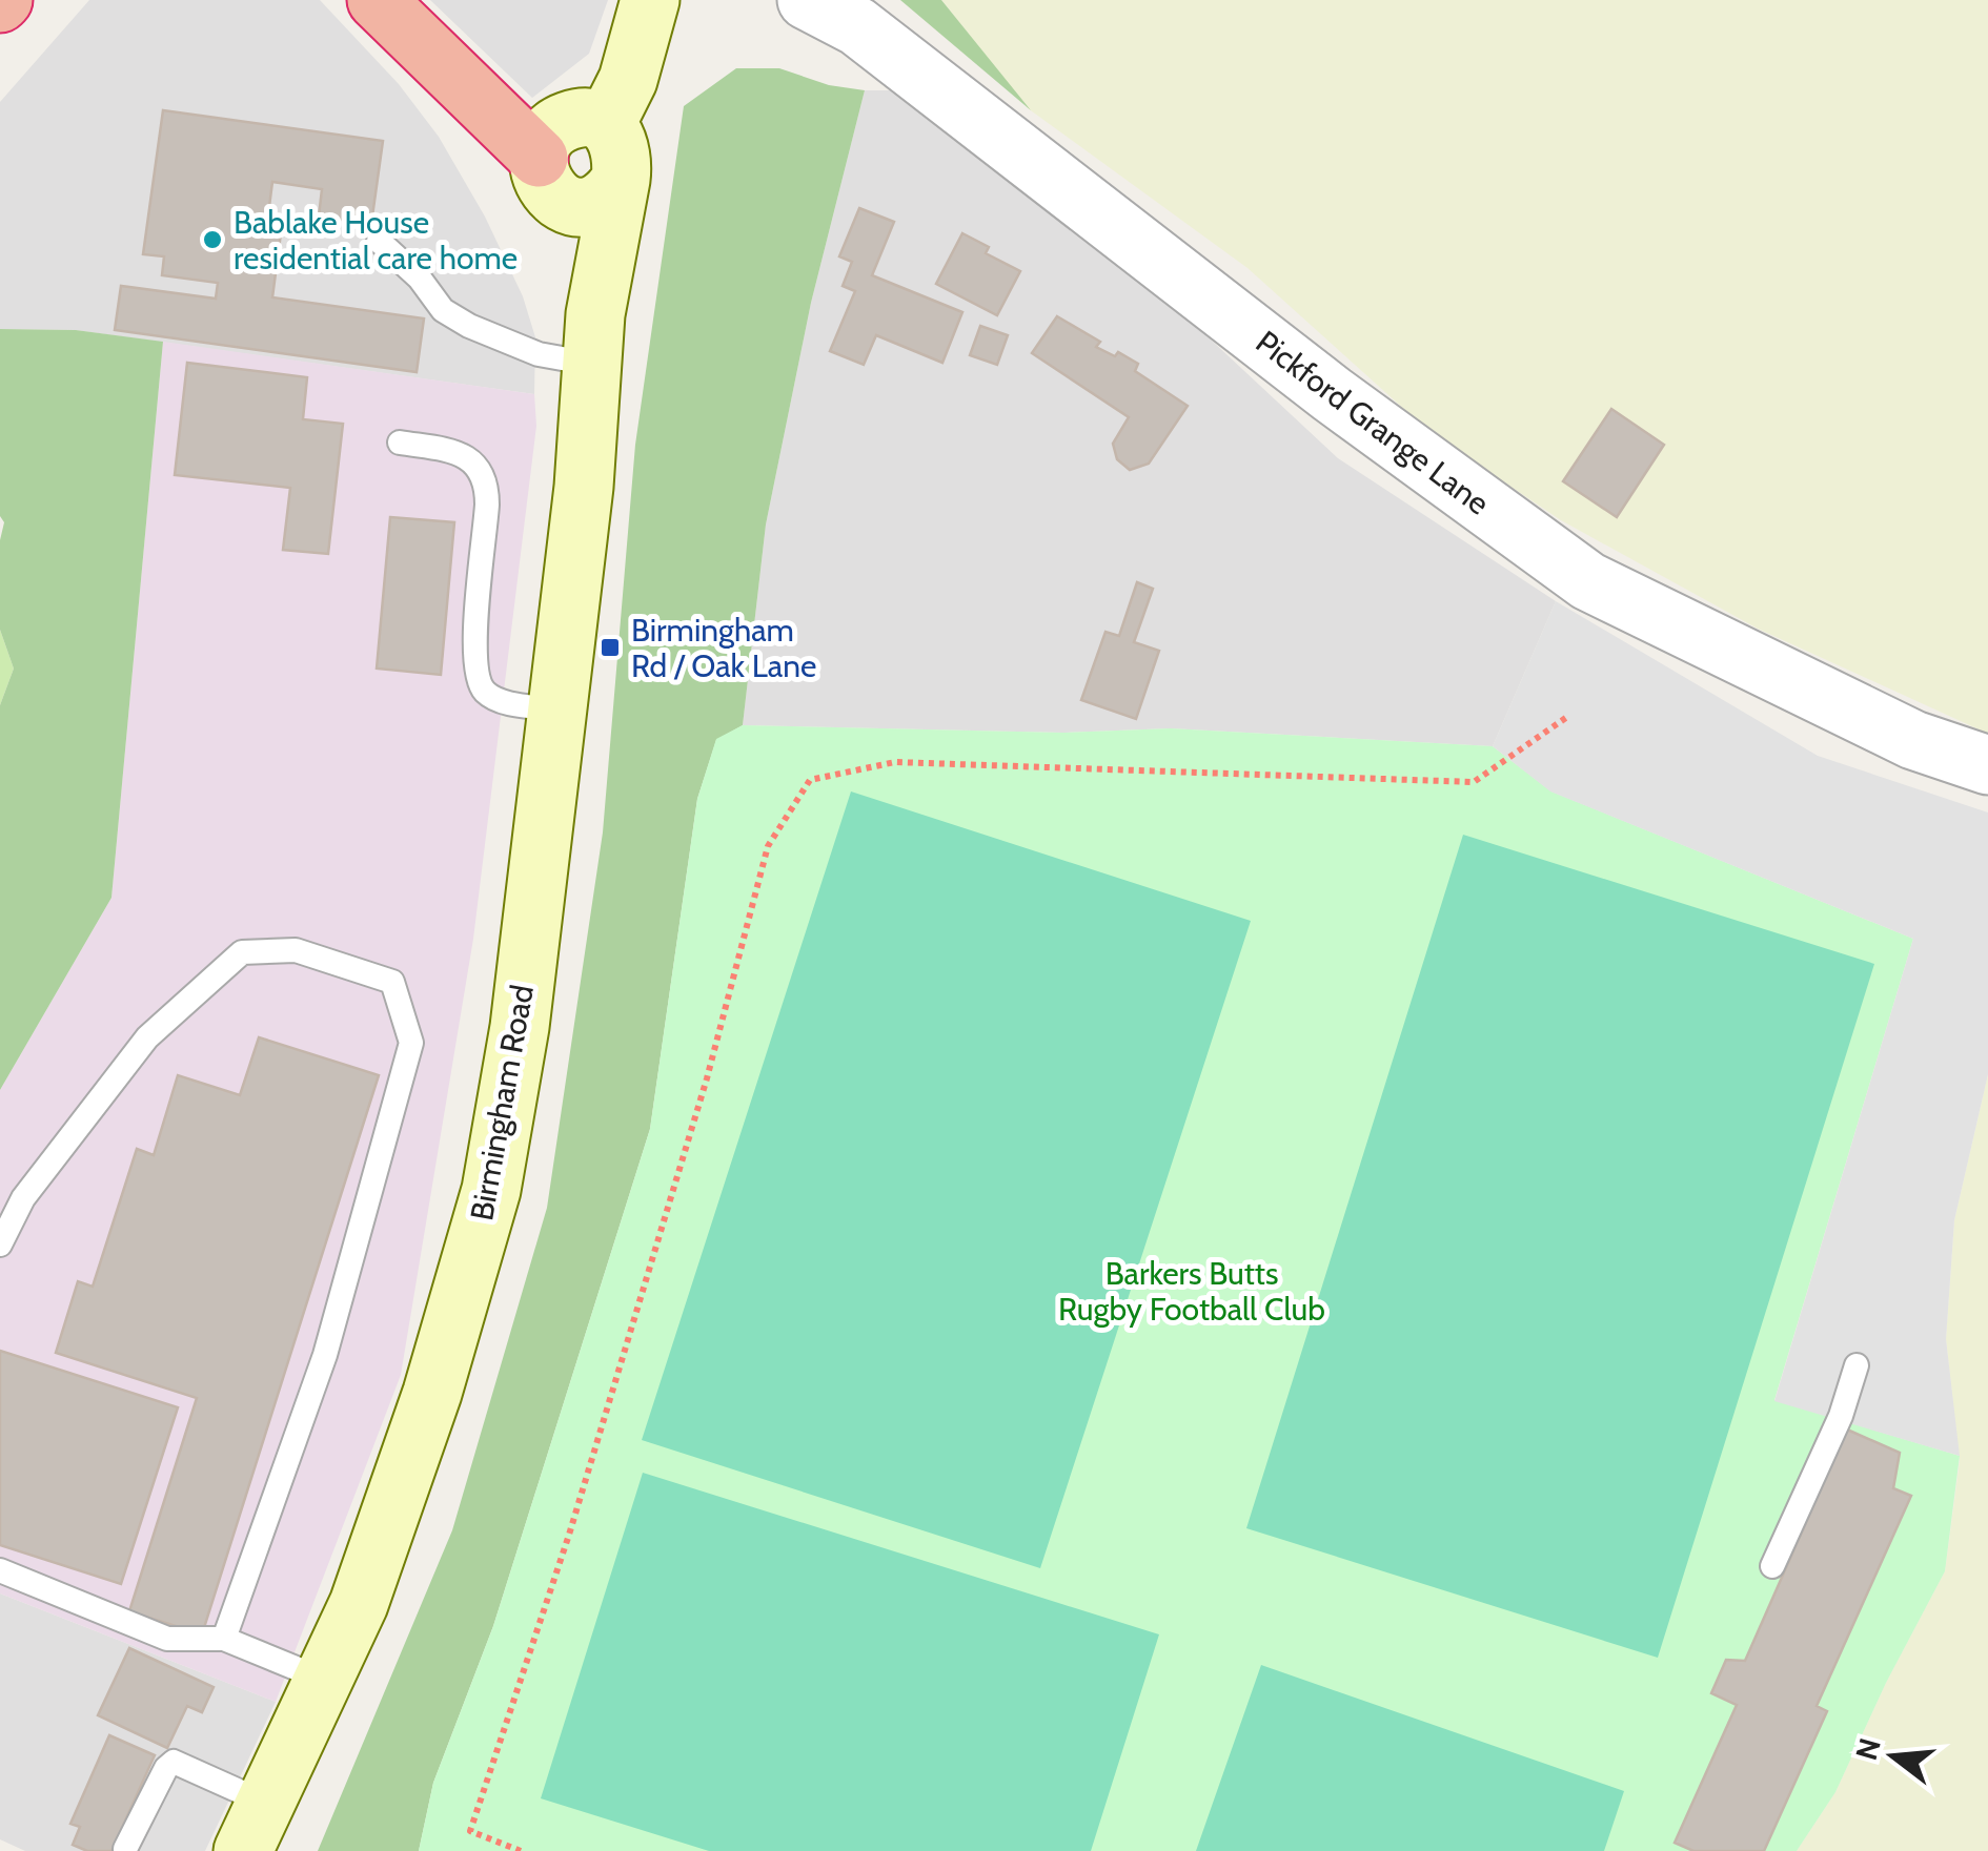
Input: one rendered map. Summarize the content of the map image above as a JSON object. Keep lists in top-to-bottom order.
{
  "streets": {
    "main road": ["Birmingham Road"],
    "street": ["Pickford Grange Lane"]
  },
  "parks": ["Barkers Butts Rugby Football Club"],
  "places": {
    "other": ["Bablake House residential care home"],
    "transit": ["Birmingham Rd / Oak Lane"]
  },
  "north": "left"
}
